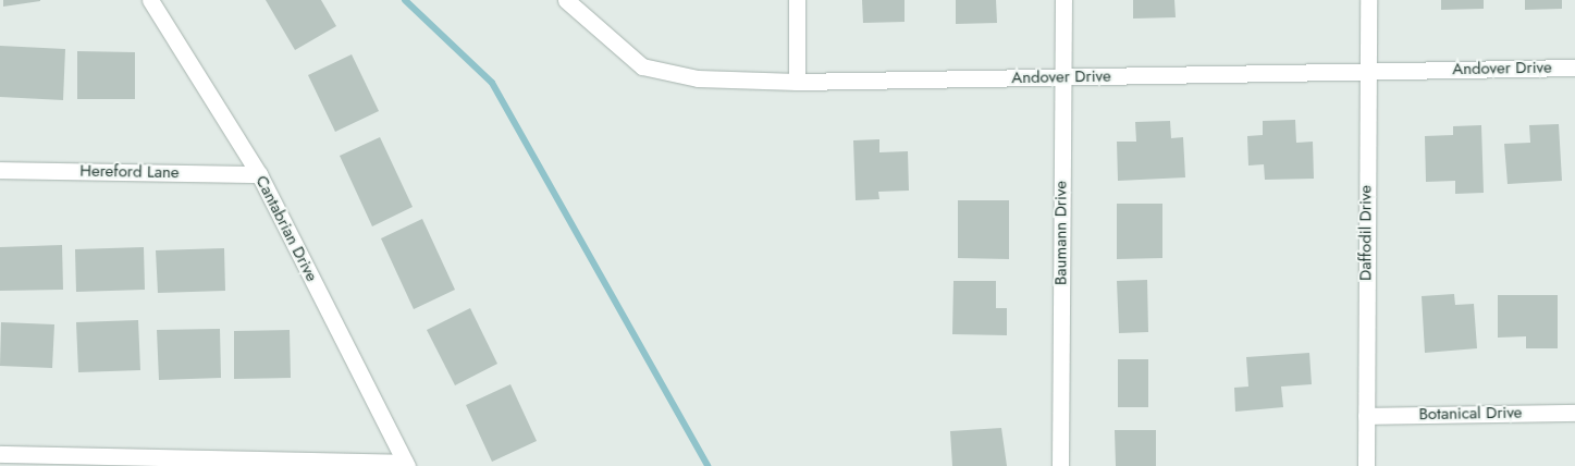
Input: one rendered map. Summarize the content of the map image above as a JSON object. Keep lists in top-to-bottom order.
{
  "streets": {
    "street": [
      "Andover Drive",
      "Hereford Lane",
      "Cantabrian Drive",
      "Baumann Drive",
      "Daffodil Drive",
      "Botanical Drive"
    ]
  },
  "crossings": [
    ["Andover Drive", "Baumann Drive"],
    ["Andover Drive", "Daffodil Drive"],
    ["Hereford Lane", "Cantabrian Drive"],
    ["Daffodil Drive", "Botanical Drive"]
  ]
}
